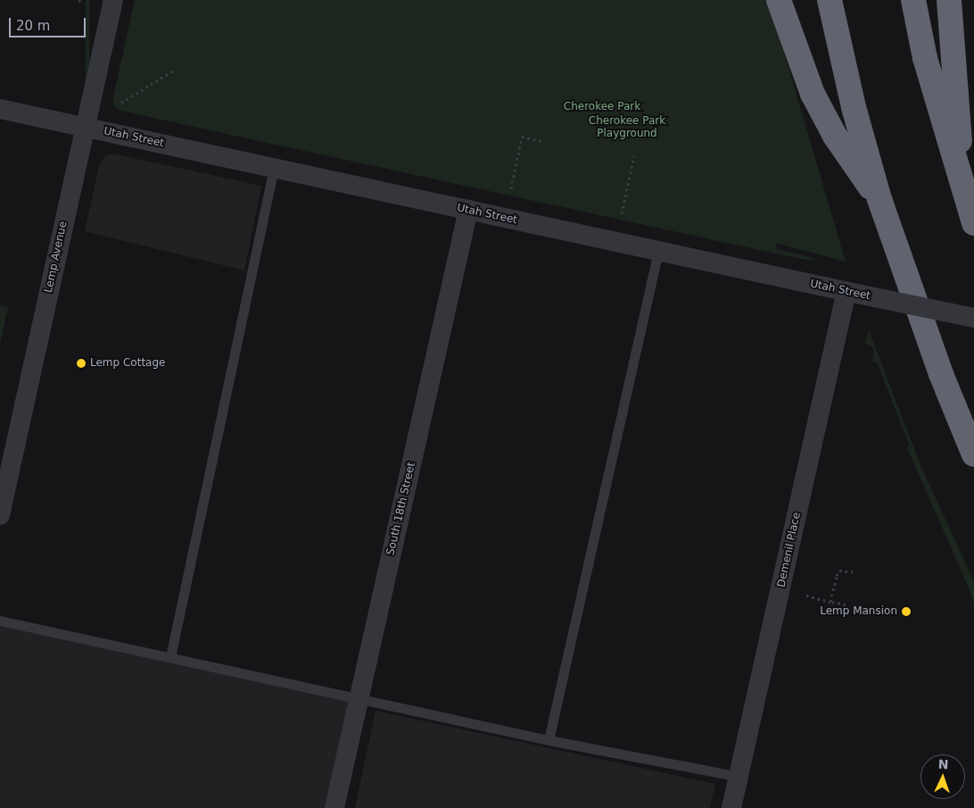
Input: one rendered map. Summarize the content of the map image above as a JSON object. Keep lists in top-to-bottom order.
{
  "streets": {
    "street": [
      "Utah Street",
      "Lemp Avenue",
      "South 18th Street",
      "Demenil Place"
    ]
  },
  "crossings": [
    ["Utah Street", "Lemp Avenue"],
    ["Utah Street", "South 18th Street"],
    ["Utah Street", "Demenil Place"]
  ],
  "parks": ["Cherokee Park", "Cherokee Park Playground"],
  "places": ["Lemp Cottage", "Lemp Mansion"],
  "scale_bar": "20 m",
  "north": "top"
}
